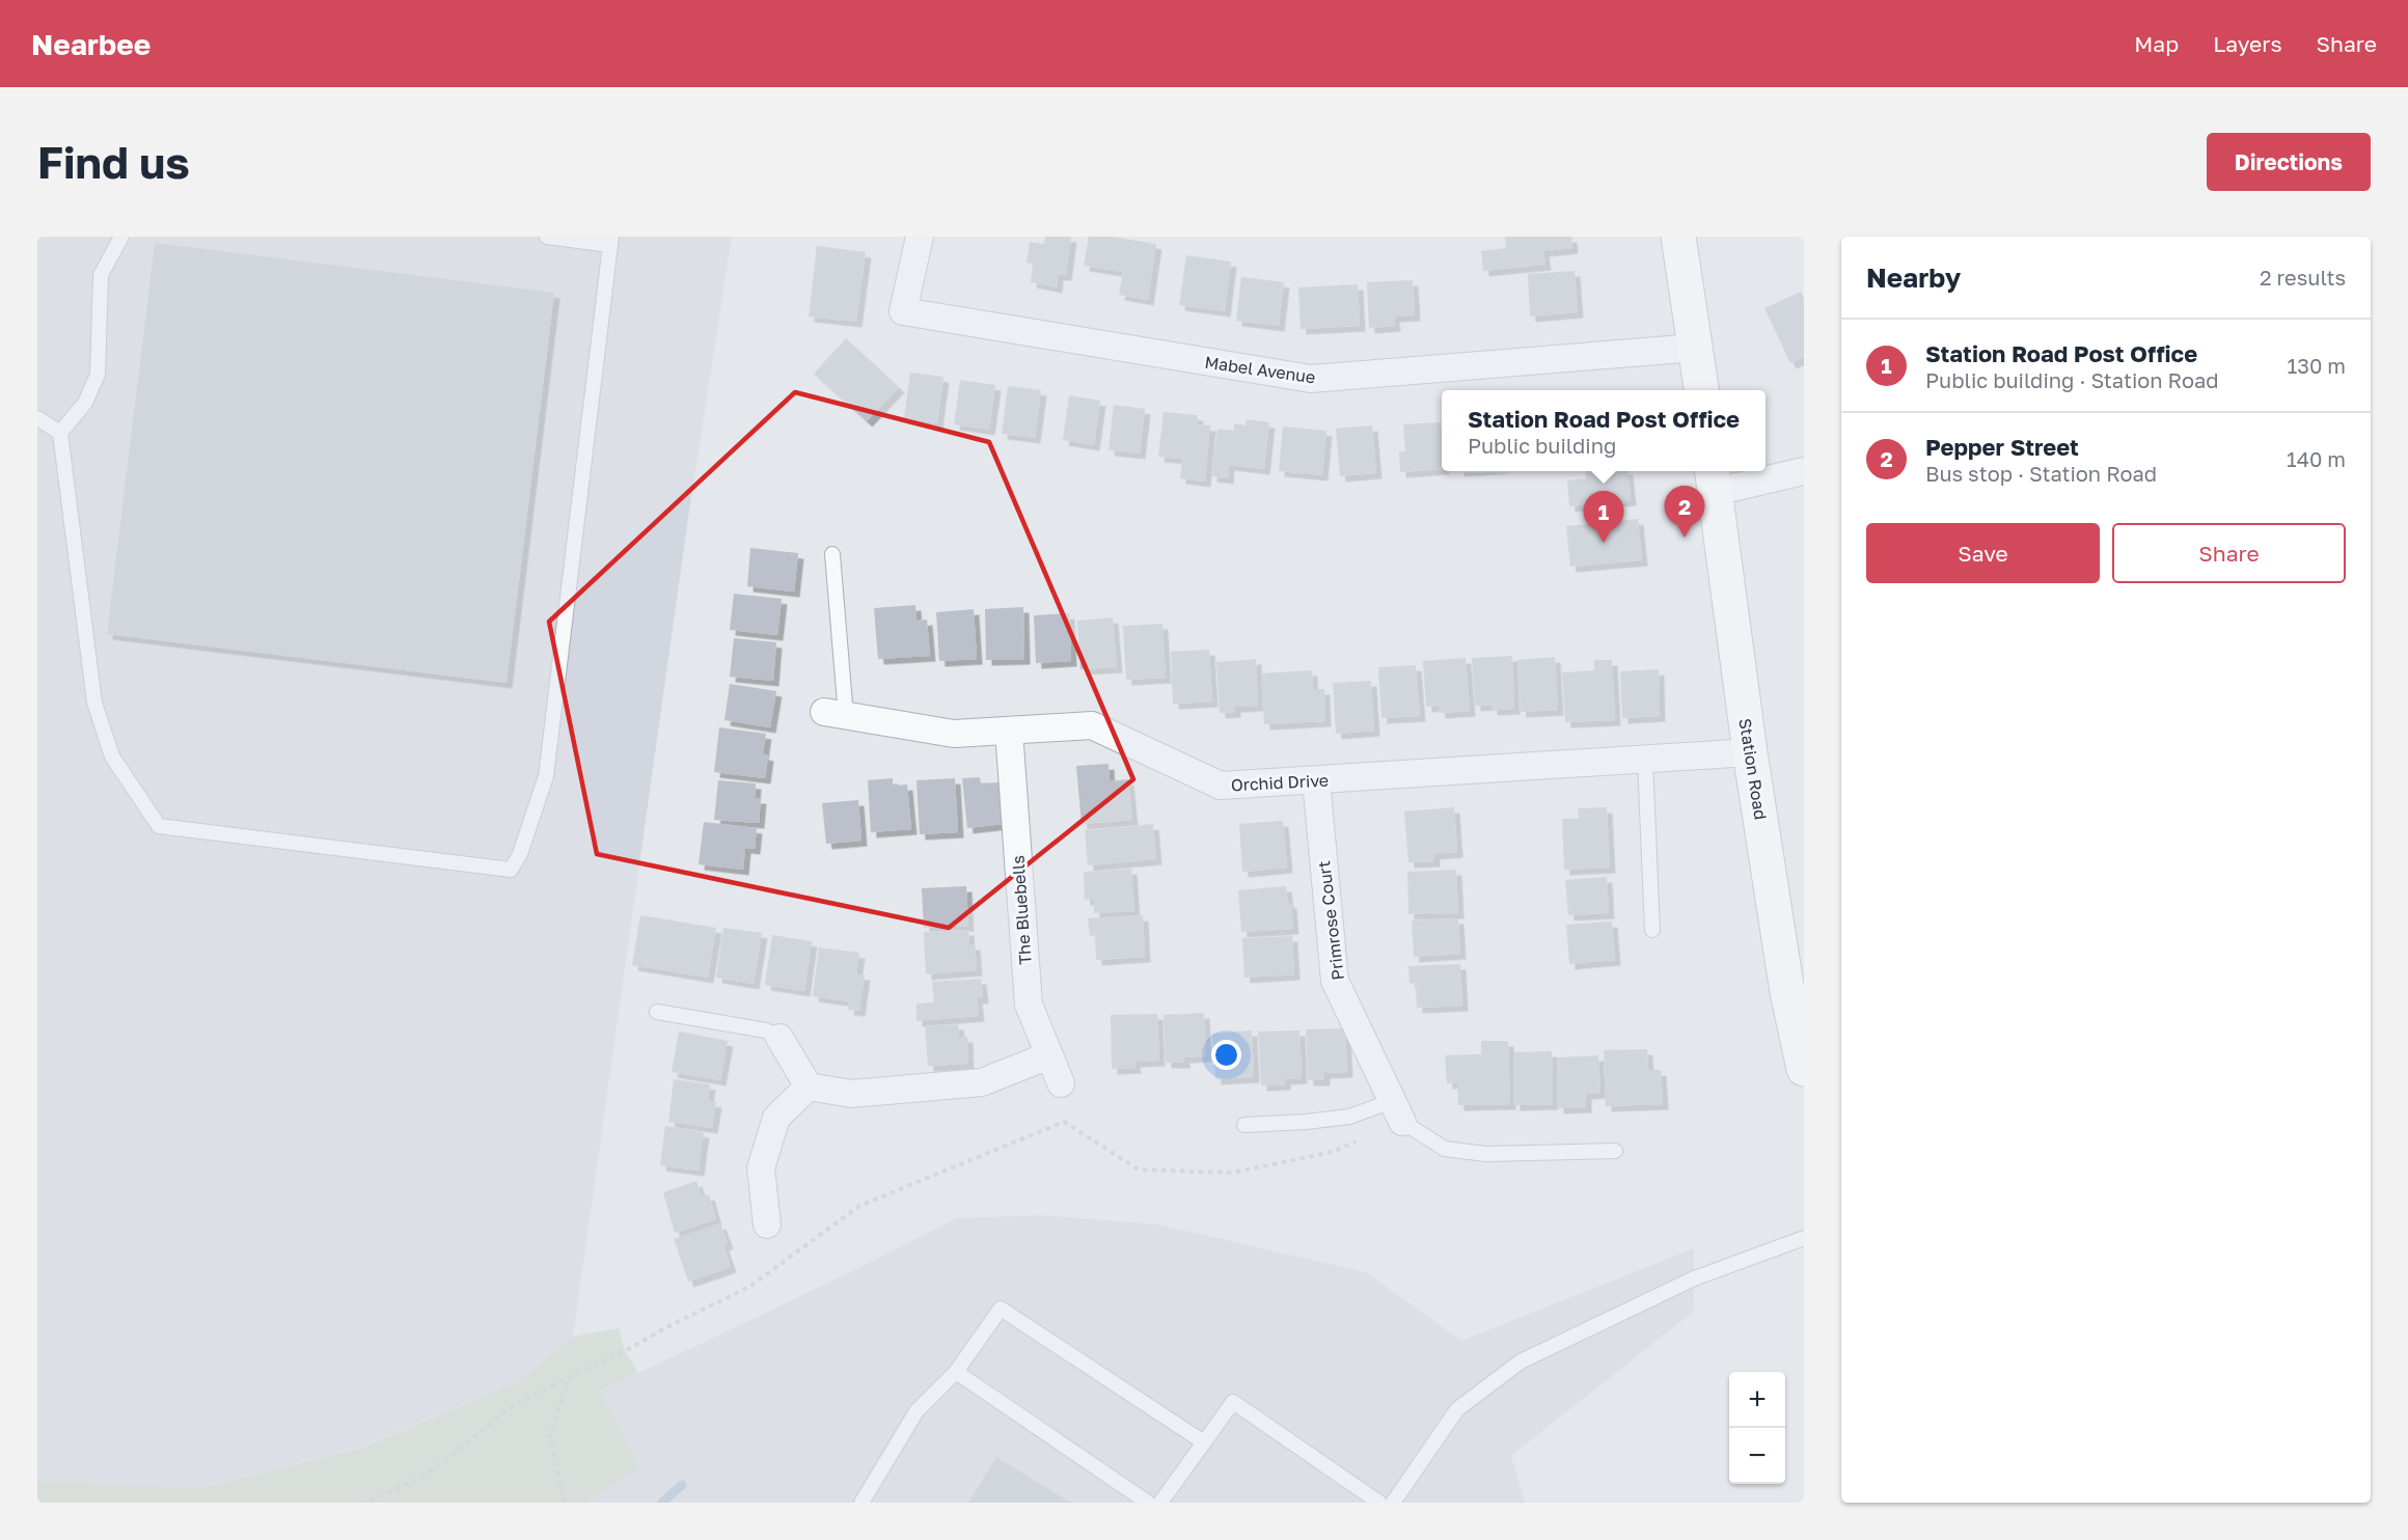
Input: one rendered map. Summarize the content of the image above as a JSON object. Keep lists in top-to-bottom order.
{
  "streets": {
    "main road": ["Station Road"],
    "street": [
      "Mabel Avenue",
      "Orchid Drive",
      "The Bluebells",
      "Primrose Court"
    ]
  },
  "crossings": [
    ["Station Road", "Orchid Drive"],
    ["Orchid Drive", "The Bluebells"],
    ["Orchid Drive", "Primrose Court"]
  ],
  "page": {
    "header": "Nearbee",
    "nav": ["Map", "Layers", "Share"],
    "buttons": [
      "Directions",
      ["Save", "Share"]
    ],
    "title": "Find us",
    "heading": ["Nearby", "2 results"],
    "list": [
      {
        "mark": "1",
        "name": "Station Road Post Office",
        "note": "Public building · Station Road",
        "value": "130 m"
      },
      {
        "mark": "2",
        "name": "Pepper Street",
        "note": "Bus stop · Station Road",
        "value": "140 m"
      }
    ],
    "popup": ["Station Road Post Office", "Public building"],
    "pins": ["2", "1"],
    "map_buttons": ["+", "−"]
  }
}
